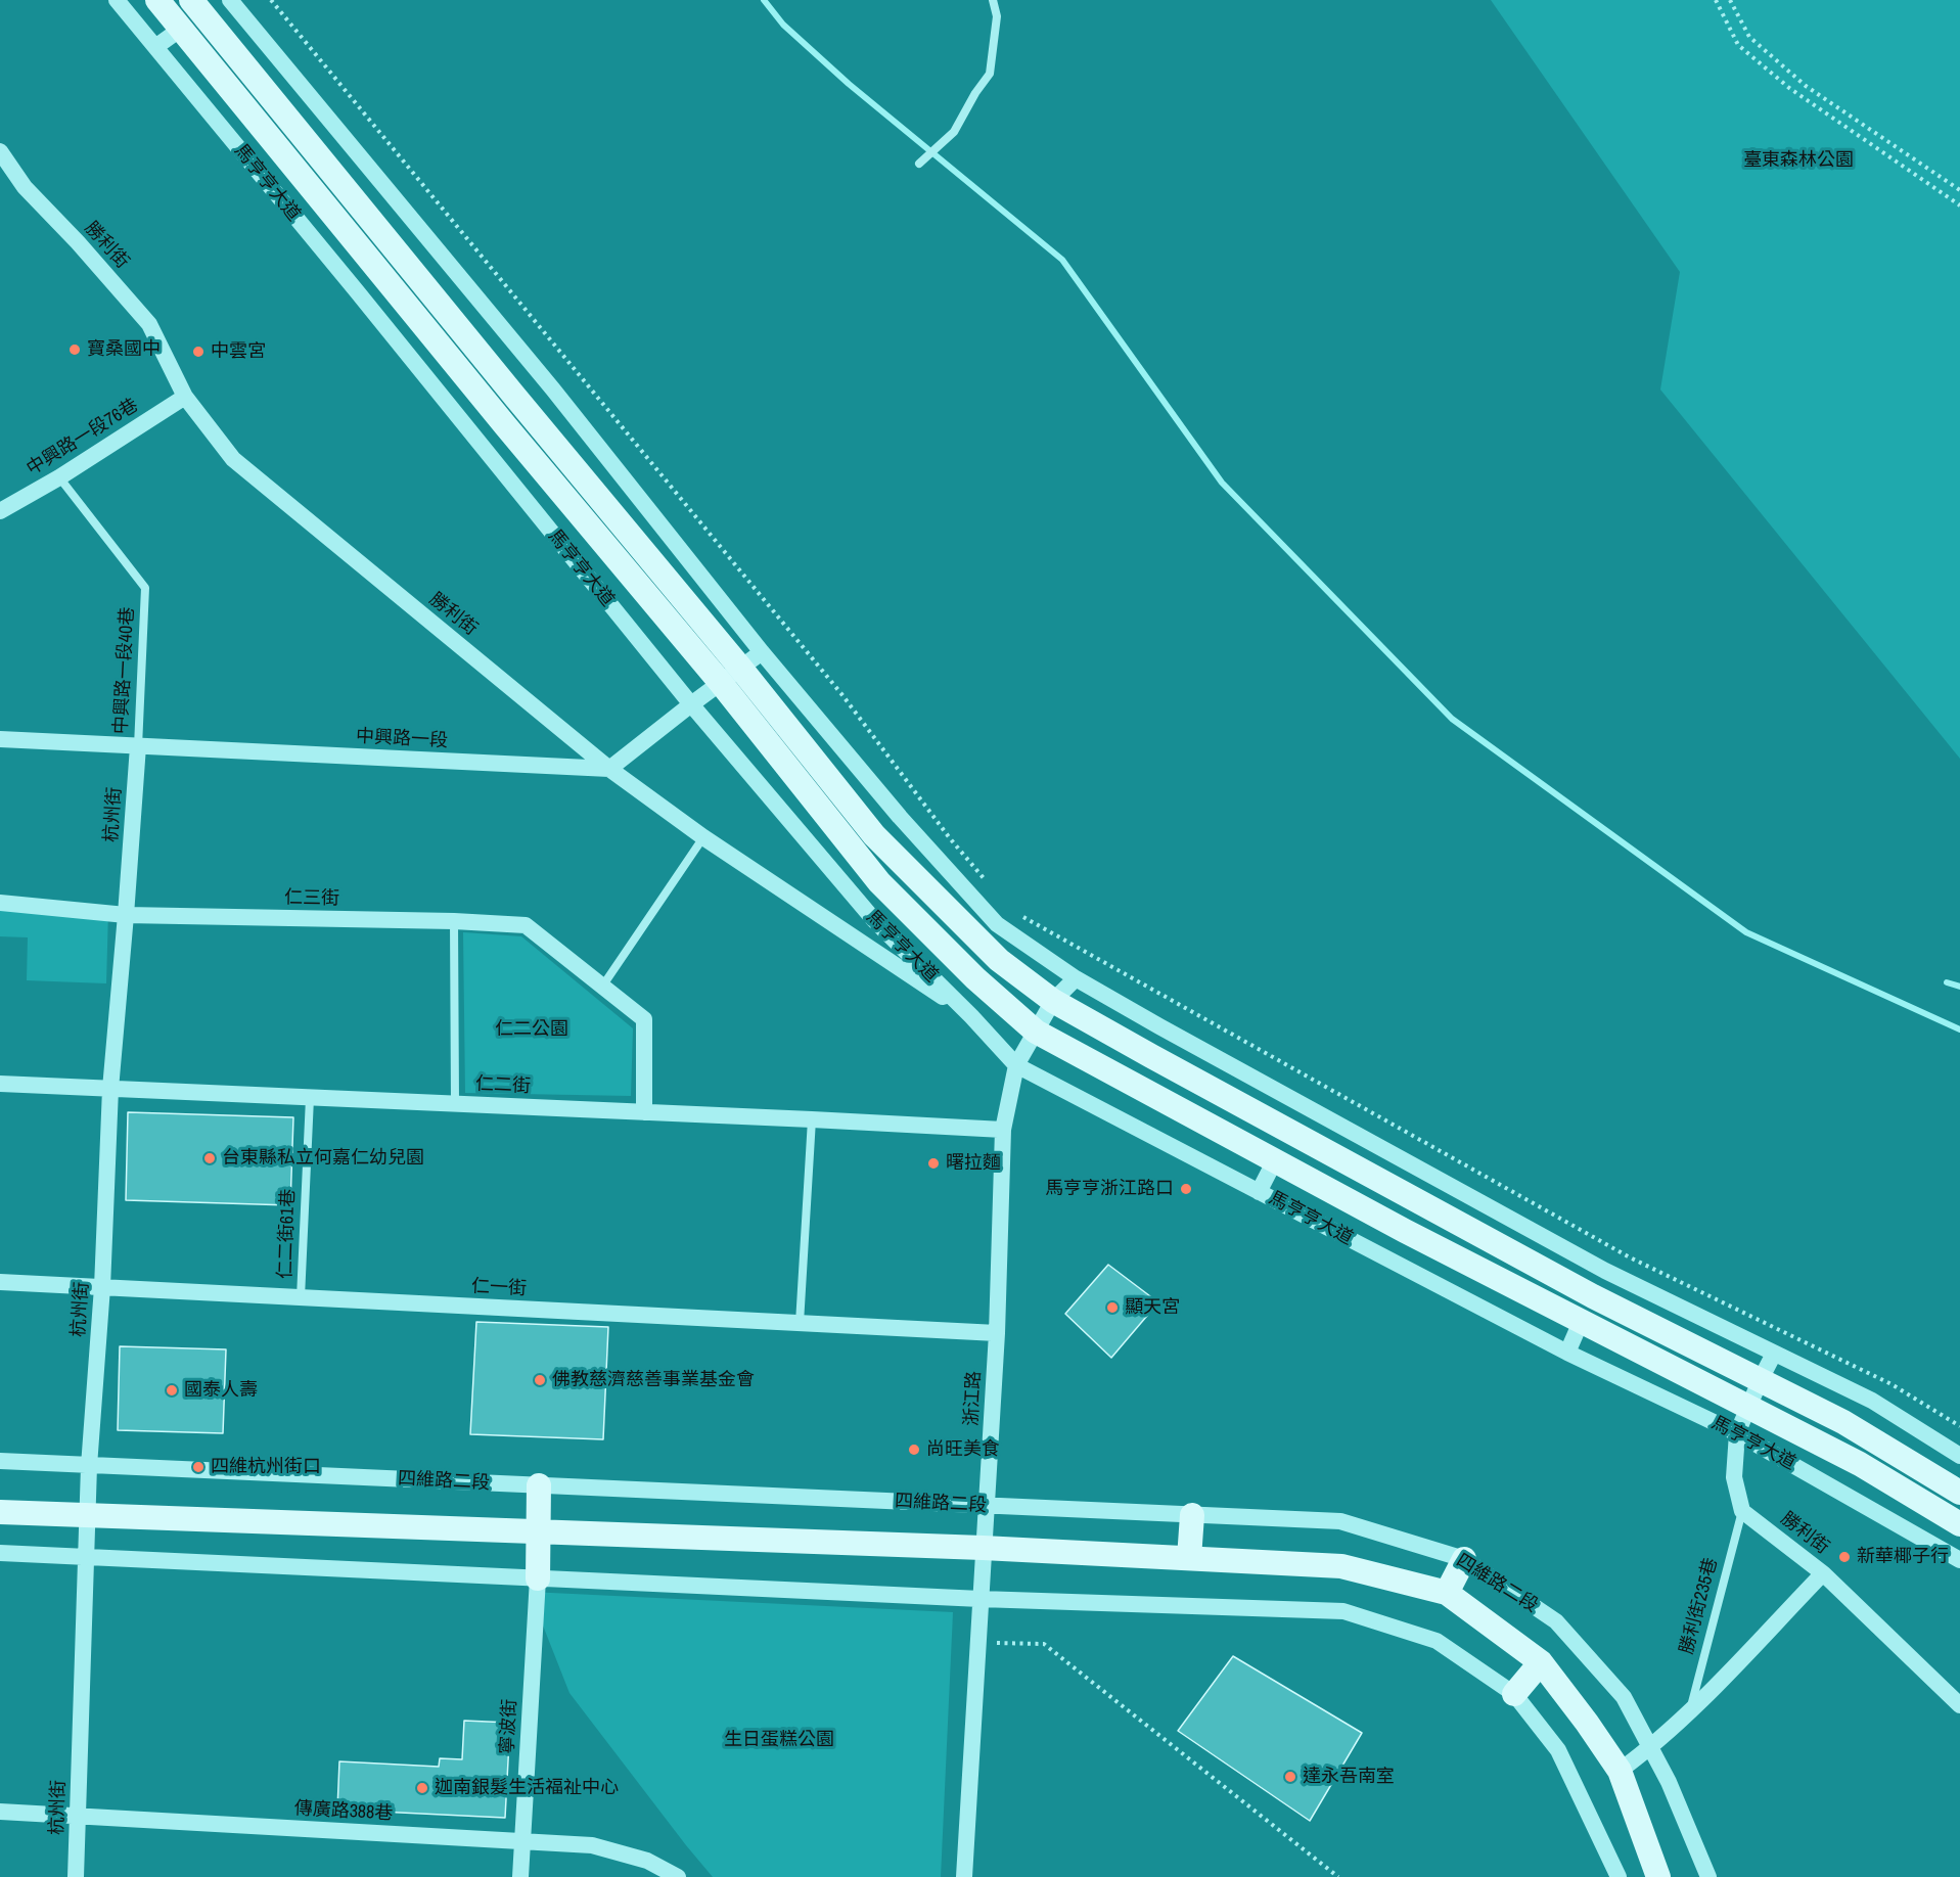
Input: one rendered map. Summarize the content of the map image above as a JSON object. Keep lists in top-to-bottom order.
{
  "streets": {
    "street": [
      "馬亨亨大道",
      "勝利街",
      "中興路一段76巷",
      "中興路一段",
      "杭州街",
      "仁三街",
      "仁二街",
      "仁一街",
      "浙江路",
      "四維路二段",
      "寧波街",
      "傳廣路388巷"
    ],
    "lane": ["中興路一段40巷", "仁二街61巷", "勝利街235巷"]
  },
  "crossings": [
    ["馬亨亨大道", "勝利街"],
    ["馬亨亨大道", "浙江路"],
    ["勝利街", "中興路一段76巷"],
    ["勝利街", "中興路一段"],
    ["勝利街", "勝利街235巷"],
    ["中興路一段76巷", "中興路一段40巷"],
    ["中興路一段40巷", "中興路一段"],
    ["中興路一段40巷", "杭州街"],
    ["中興路一段", "杭州街"],
    ["杭州街", "仁三街"],
    ["杭州街", "仁二街"],
    ["杭州街", "仁一街"],
    ["杭州街", "四維路二段"],
    ["杭州街", "傳廣路388巷"],
    ["仁三街", "仁二街"],
    ["仁二街", "仁二街61巷"],
    ["仁二街", "浙江路"],
    ["仁二街61巷", "仁一街"],
    ["仁一街", "浙江路"],
    ["浙江路", "四維路二段"],
    ["寧波街", "傳廣路388巷"]
  ],
  "parks": ["臺東森林公園", "仁二公園", "生日蛋糕公園"],
  "places": [
    "寶桑國中",
    "中雲宮",
    "台東縣私立何嘉仁幼兒園",
    "曙拉麵",
    "馬亨亨浙江路口",
    "顯天宮",
    "佛教慈濟慈善事業基金會",
    "國泰人壽",
    "尚旺美食",
    "四維杭州街口",
    "新華椰子行",
    "達永吾南室",
    "迦南銀髮生活福祉中心"
  ]
}
